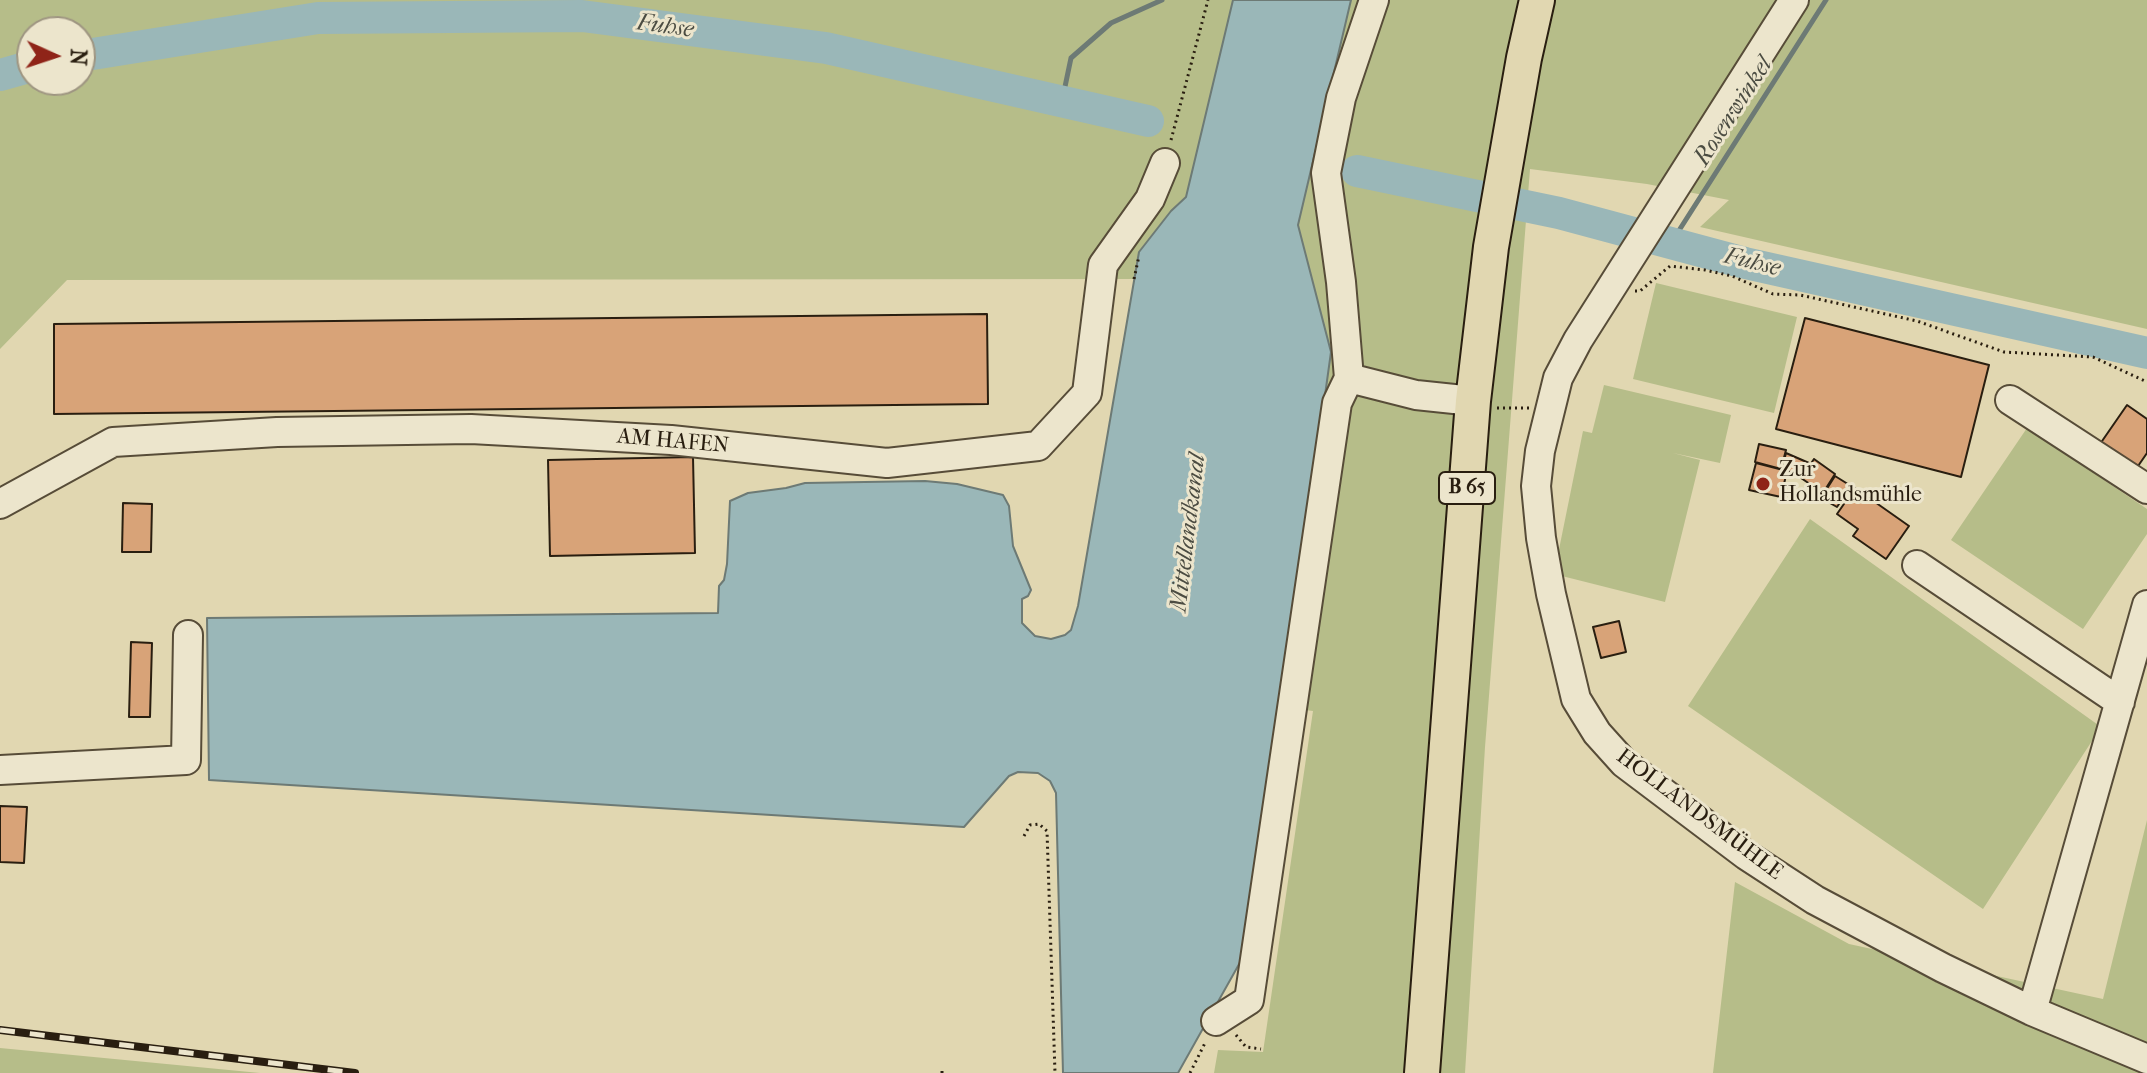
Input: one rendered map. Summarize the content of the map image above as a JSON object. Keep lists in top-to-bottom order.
{
  "streets": {
    "main road": ["B 65"],
    "street": ["AM HAFEN", "HOLLANDSMÜHLE"]
  },
  "water": ["Fuhse", "Rosenwinkel", "Mittellandkanal"],
  "places": ["Zur Hollandsmühle"],
  "north": "right"
}
